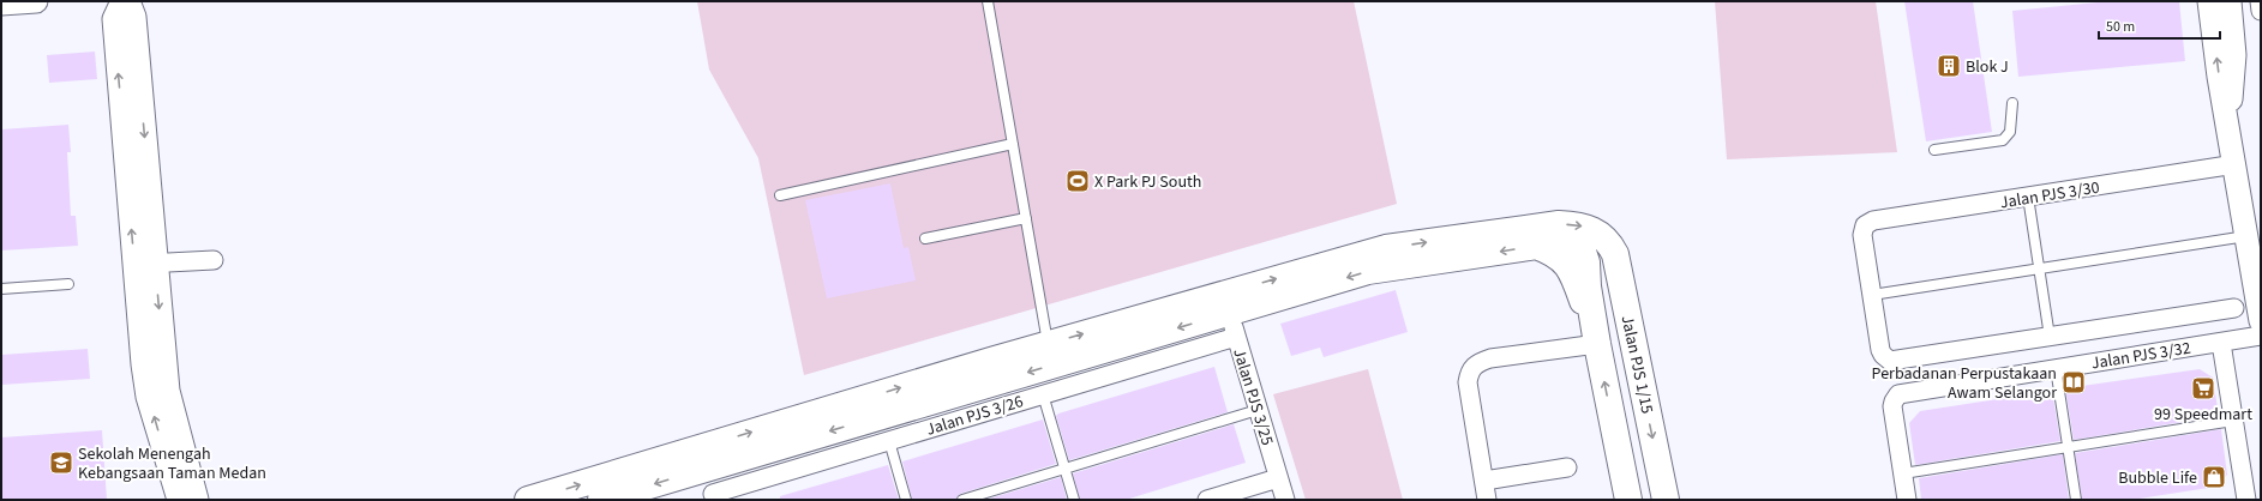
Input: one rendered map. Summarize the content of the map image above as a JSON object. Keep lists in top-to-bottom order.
{
  "streets": {
    "main road": ["Jalan PJS 1/15"],
    "street": [
      "Jalan PJS 3/30",
      "Jalan PJS 3/32",
      "Jalan PJS 3/25",
      "Jalan PJS 3/26"
    ]
  },
  "crossings": [
    ["Jalan PJS 3/25", "Jalan PJS 3/26"]
  ],
  "places": {
    "building": ["Blok J"],
    "sports": ["X Park PJ South"],
    "library": ["Perbadanan Perpustakaan Awam Selangor"],
    "supermarket": ["99 Speedmart"],
    "school or university": ["Sekolah Menengah Kebangsaan Taman Medan"],
    "shop": ["Bubble Life"]
  },
  "scale_bar": "50 m"
}
